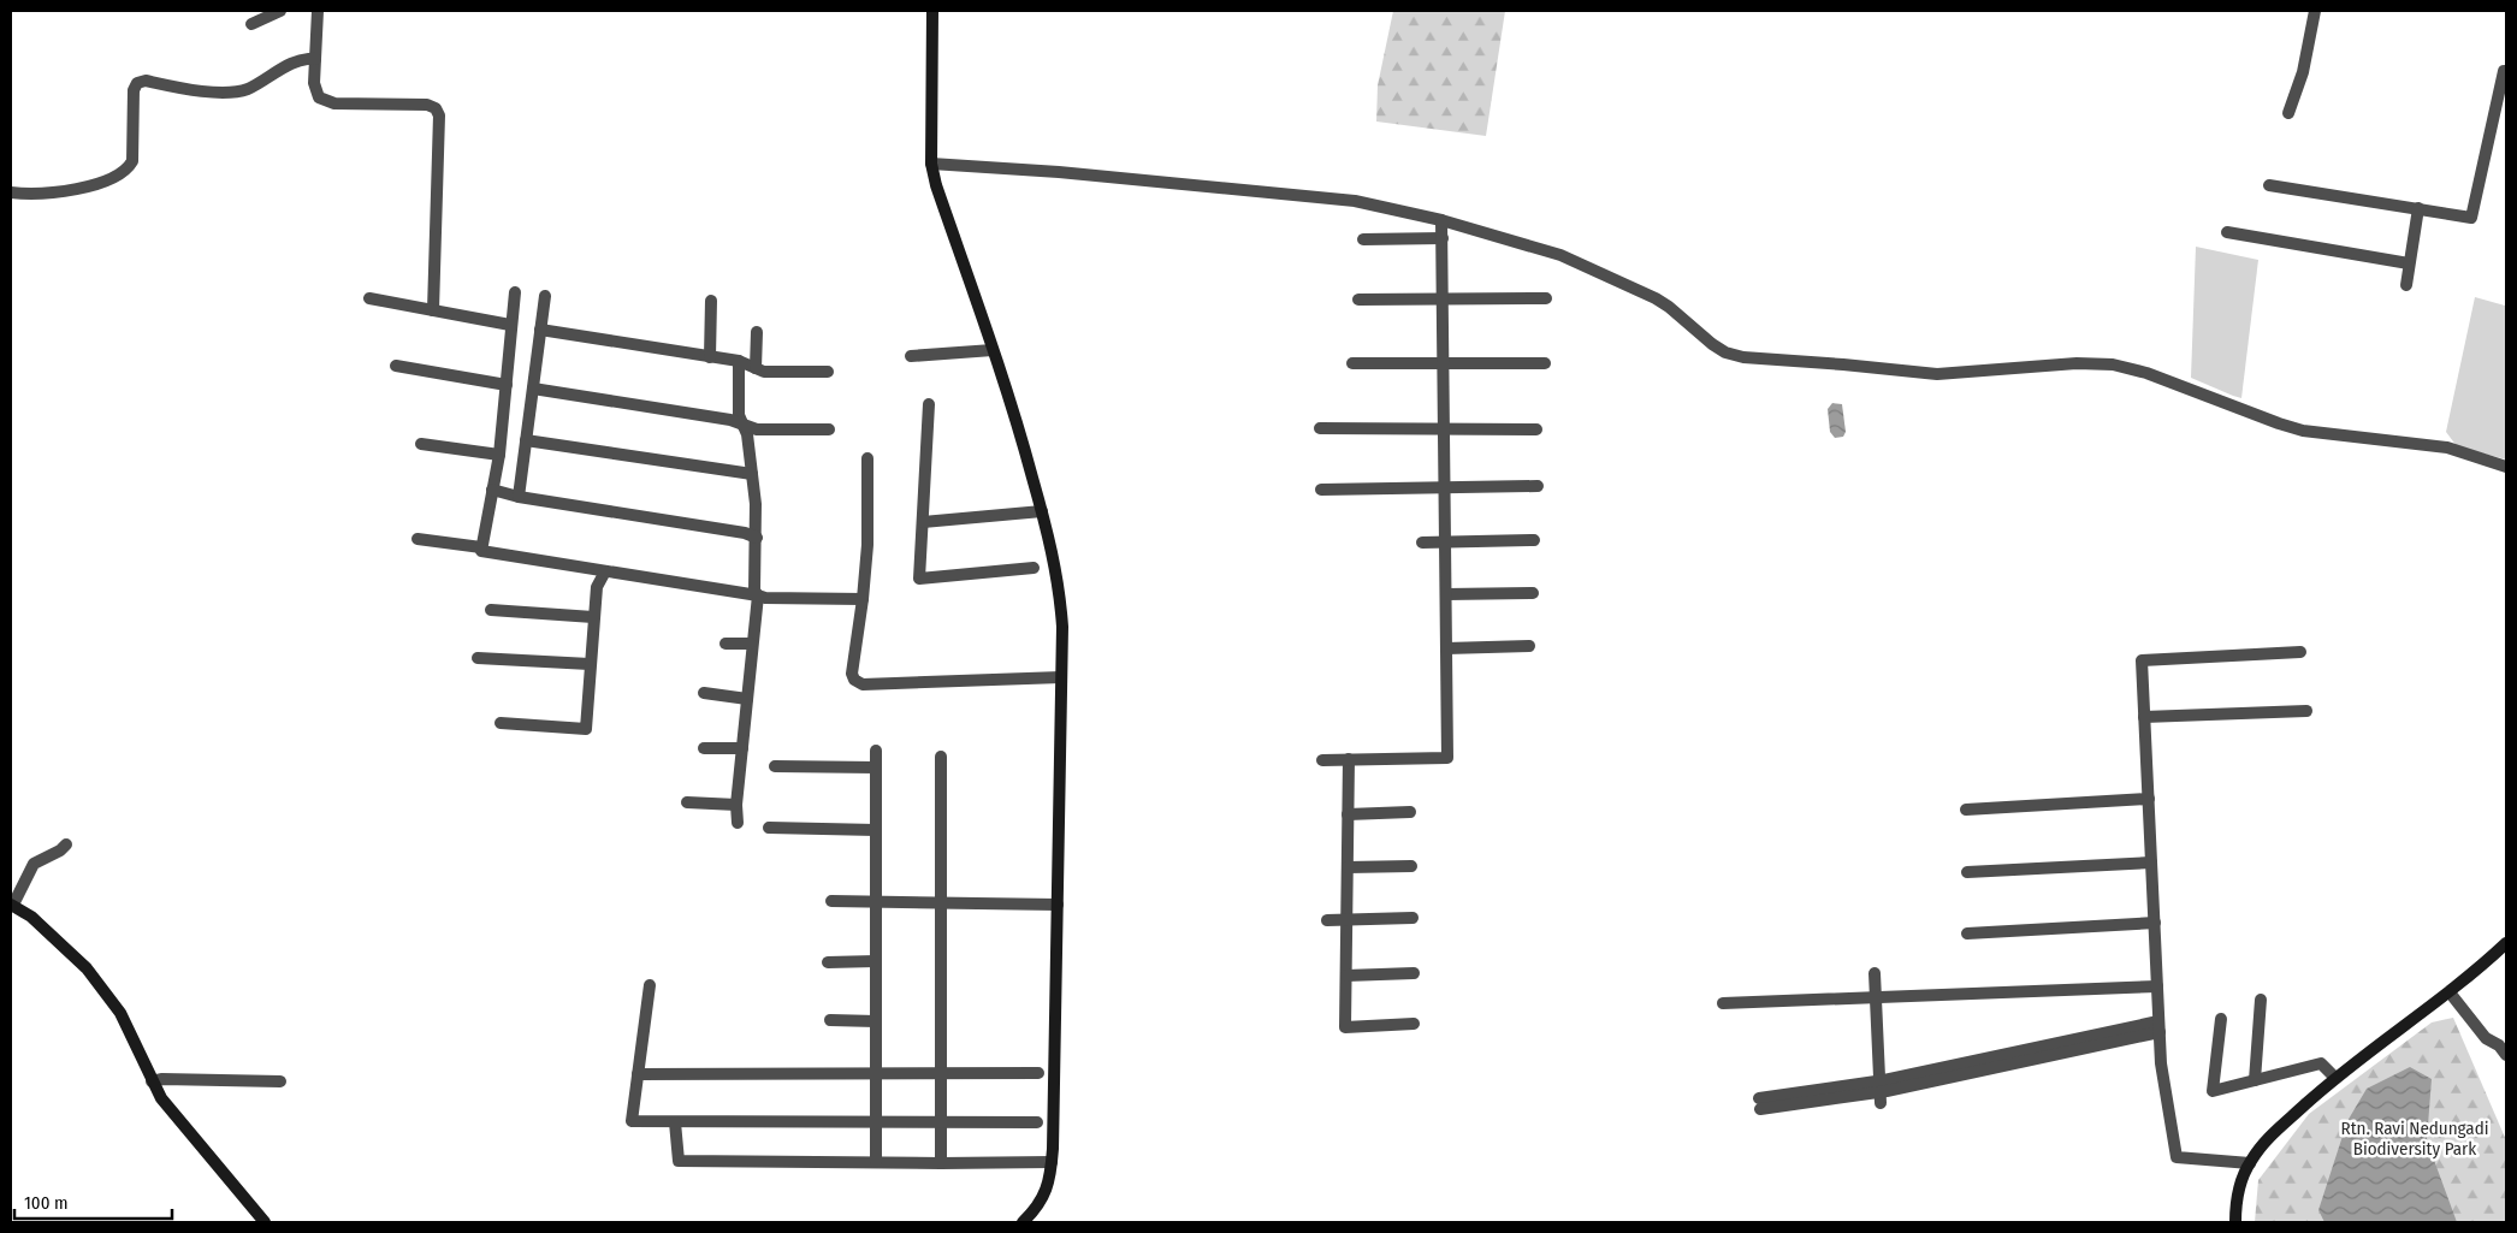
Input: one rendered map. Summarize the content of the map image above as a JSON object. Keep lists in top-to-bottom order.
{
  "parks": ["Rtn. Ravi Nedungadi Biodiversity Park"],
  "scale_bar": "100 m"
}
